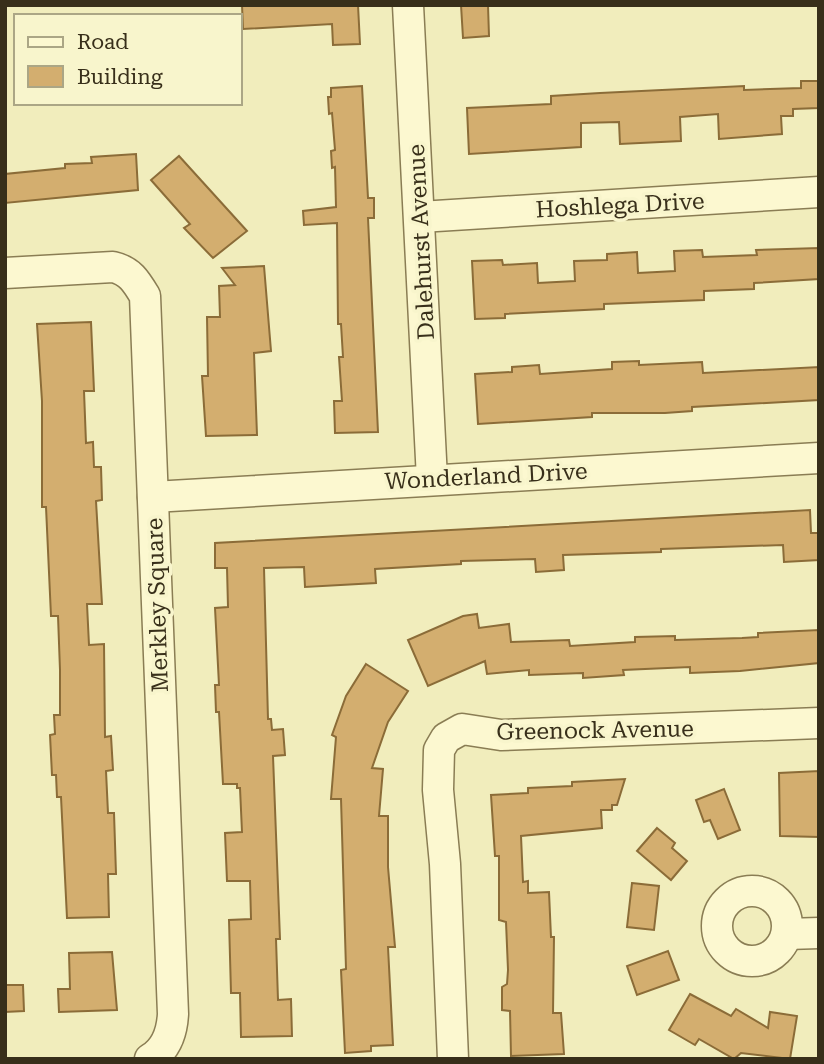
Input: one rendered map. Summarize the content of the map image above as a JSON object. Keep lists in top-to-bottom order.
{
  "streets": {
    "street": [
      "Hoshlega Drive",
      "Dalehurst Avenue",
      "Wonderland Drive",
      "Merkley Square",
      "Greenock Avenue"
    ]
  },
  "crossings": [
    ["Hoshlega Drive", "Dalehurst Avenue"],
    ["Dalehurst Avenue", "Wonderland Drive"],
    ["Wonderland Drive", "Merkley Square"]
  ],
  "legend": ["Road", "Building"]
}
